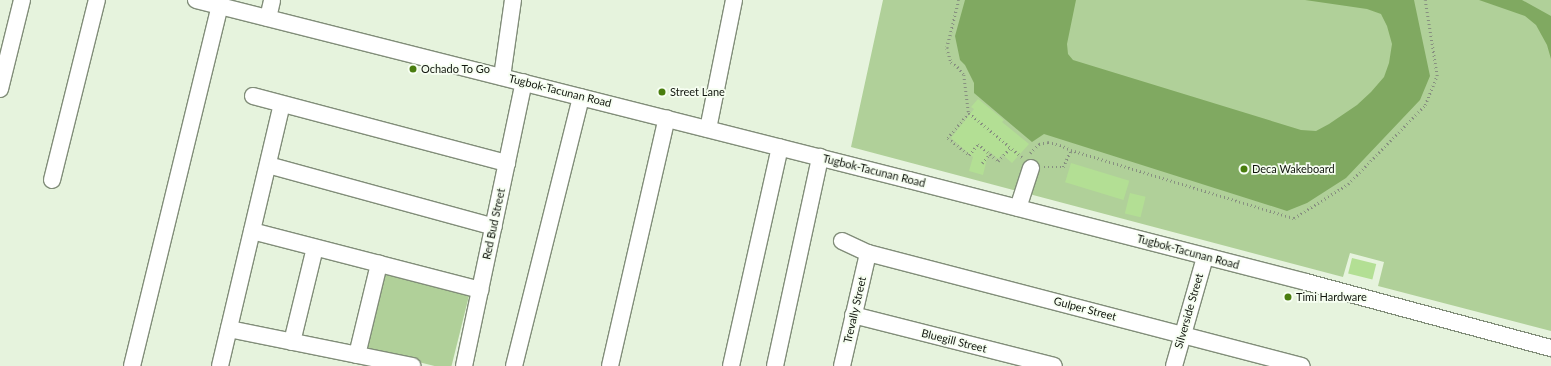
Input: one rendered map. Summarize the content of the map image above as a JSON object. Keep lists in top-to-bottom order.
{
  "streets": {
    "street": [
      "Tugbok-Tacunan Road",
      "Red Bud Street",
      "Gulper Street",
      "Trevally Street",
      "Silverside Street",
      "Bluegill Street"
    ]
  },
  "crossings": [
    ["Tugbok-Tacunan Road", "Red Bud Street"],
    ["Tugbok-Tacunan Road", "Silverside Street"],
    ["Gulper Street", "Trevally Street"],
    ["Gulper Street", "Silverside Street"],
    ["Trevally Street", "Bluegill Street"]
  ],
  "places": [
    "Ochado To Go",
    "Street Lane",
    "Deca Wakeboard",
    "Timi Hardware"
  ]
}
